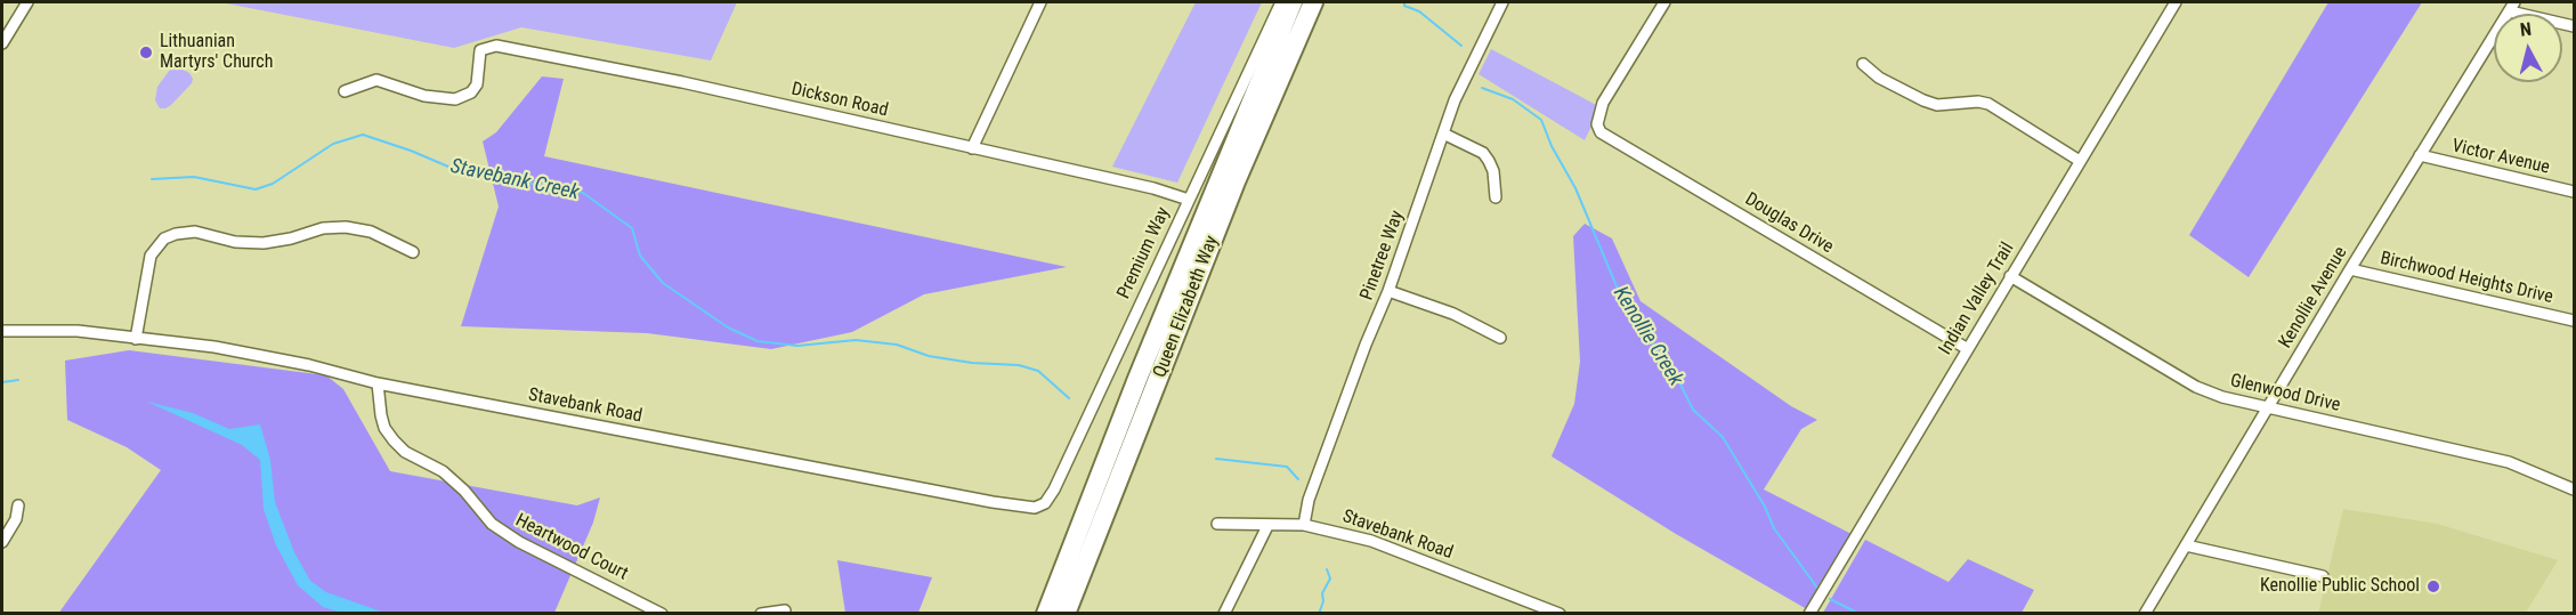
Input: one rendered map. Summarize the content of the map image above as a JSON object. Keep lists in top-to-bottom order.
{
  "streets": {
    "highway": ["Queen Elizabeth Way"],
    "street": [
      "Dickson Road",
      "Victor Avenue",
      "Douglas Drive",
      "Premium Way",
      "Pinetree Way",
      "Birchwood Heights Drive",
      "Kenollie Avenue",
      "Indian Valley Trail",
      "Glenwood Drive",
      "Stavebank Road",
      "Heartwood Court"
    ]
  },
  "crossings": [
    ["Dickson Road", "Premium Way"],
    ["Victor Avenue", "Kenollie Avenue"],
    ["Douglas Drive", "Indian Valley Trail"],
    ["Premium Way", "Stavebank Road"],
    ["Pinetree Way", "Stavebank Road"],
    ["Birchwood Heights Drive", "Kenollie Avenue"],
    ["Kenollie Avenue", "Glenwood Drive"],
    ["Indian Valley Trail", "Glenwood Drive"],
    ["Stavebank Road", "Heartwood Court"]
  ],
  "water": ["Stavebank Creek", "Kenollie Creek"],
  "places": ["Lithuanian Martyrs' Church", "Kenollie Public School"],
  "north": "top"
}
